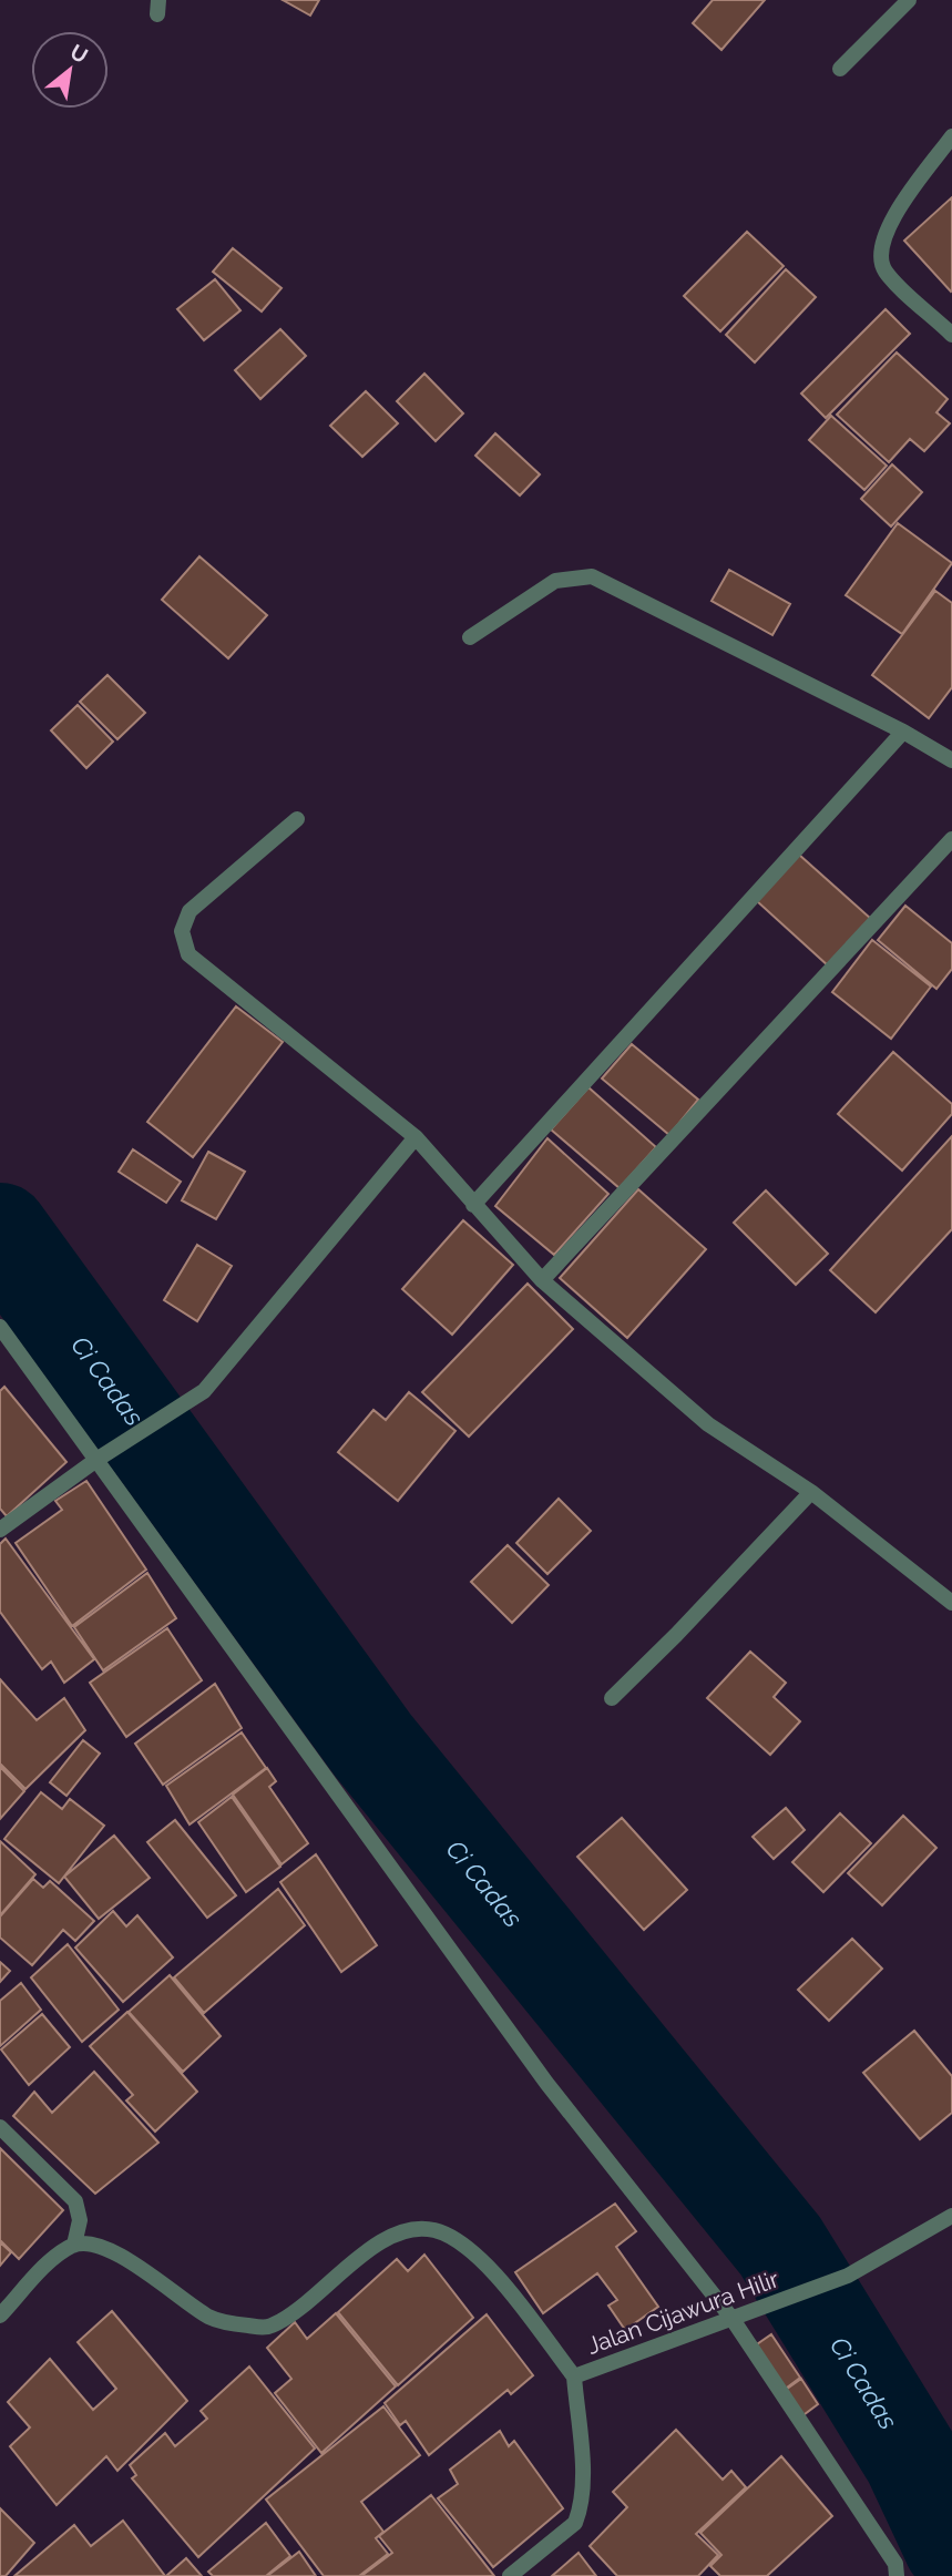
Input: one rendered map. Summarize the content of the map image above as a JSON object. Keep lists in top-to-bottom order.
{
  "streets": {
    "street": ["Jalan Cijawura Hilir"]
  },
  "water": ["Ci Cadas"],
  "north": "top right"
}
